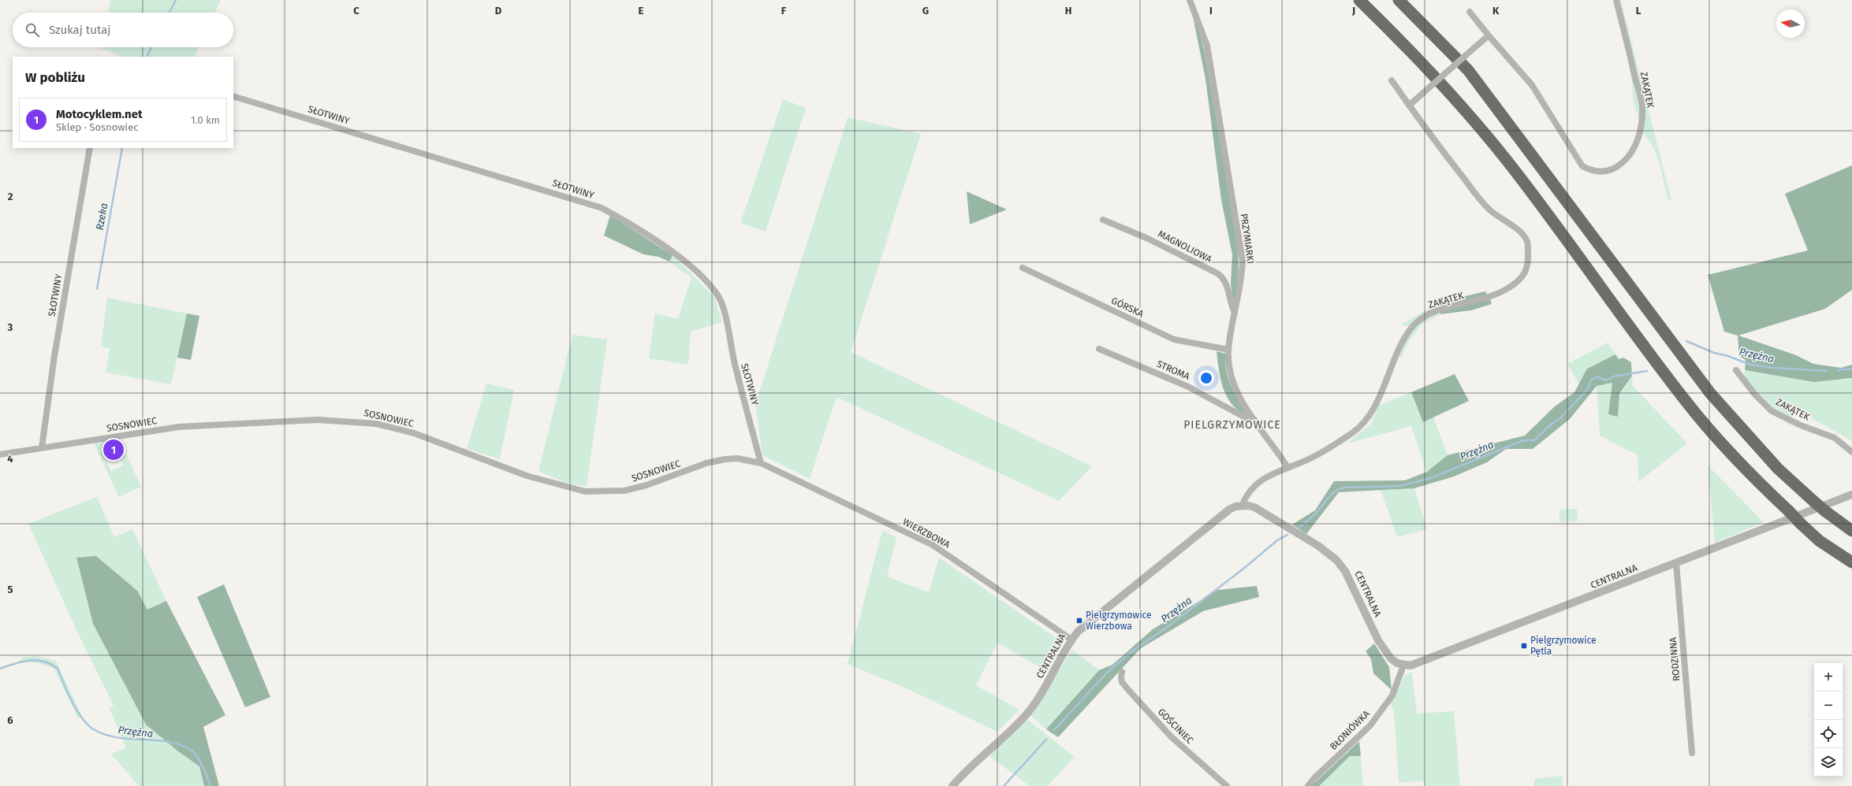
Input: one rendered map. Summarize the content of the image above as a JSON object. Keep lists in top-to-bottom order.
{
  "streets": {
    "street": [
      "ZAKĄTEK",
      "SŁOTWINY",
      "PRZYMIARKI",
      "MAGNOLIOWA",
      "GÓRSKA",
      "STROMA",
      "SOSNOWIEC",
      "WIERZBOWA",
      "CENTRALNA",
      "RODZINNA",
      "GOŚCINIEC",
      "BŁONIÓWKA"
    ]
  },
  "crossings": [
    ["ZAKĄTEK", "PRZYMIARKI"],
    ["ZAKĄTEK", "CENTRALNA"],
    ["SŁOTWINY", "SOSNOWIEC"],
    ["SŁOTWINY", "WIERZBOWA"],
    ["PRZYMIARKI", "MAGNOLIOWA"],
    ["PRZYMIARKI", "GÓRSKA"],
    ["PRZYMIARKI", "STROMA"],
    ["SOSNOWIEC", "WIERZBOWA"],
    ["WIERZBOWA", "CENTRALNA"],
    ["CENTRALNA", "RODZINNA"],
    ["CENTRALNA", "BŁONIÓWKA"]
  ],
  "districts": ["PIELGRZYMOWICE"],
  "water": ["Rzeka", "Przężna"],
  "places": {
    "transit": ["Pielgrzymowice Wierzbowa", "Pielgrzymowice Pętla"]
  },
  "north": "left",
  "page": {
    "search": "Szukaj tutaj",
    "heading": "W pobliżu",
    "list": [
      {
        "mark": "1",
        "name": "Motocyklem.net",
        "note": "Sklep · Sosnowiec",
        "value": "1.0 km"
      }
    ],
    "pins": "1",
    "map_buttons": ["+", "−"]
  },
  "grid": {
    "columns": [
      "C",
      "D",
      "E",
      "F",
      "G",
      "H",
      "I",
      "J",
      "K",
      "L"
    ],
    "rows": [
      "2",
      "3",
      "4",
      "5",
      "6"
    ]
  }
}
